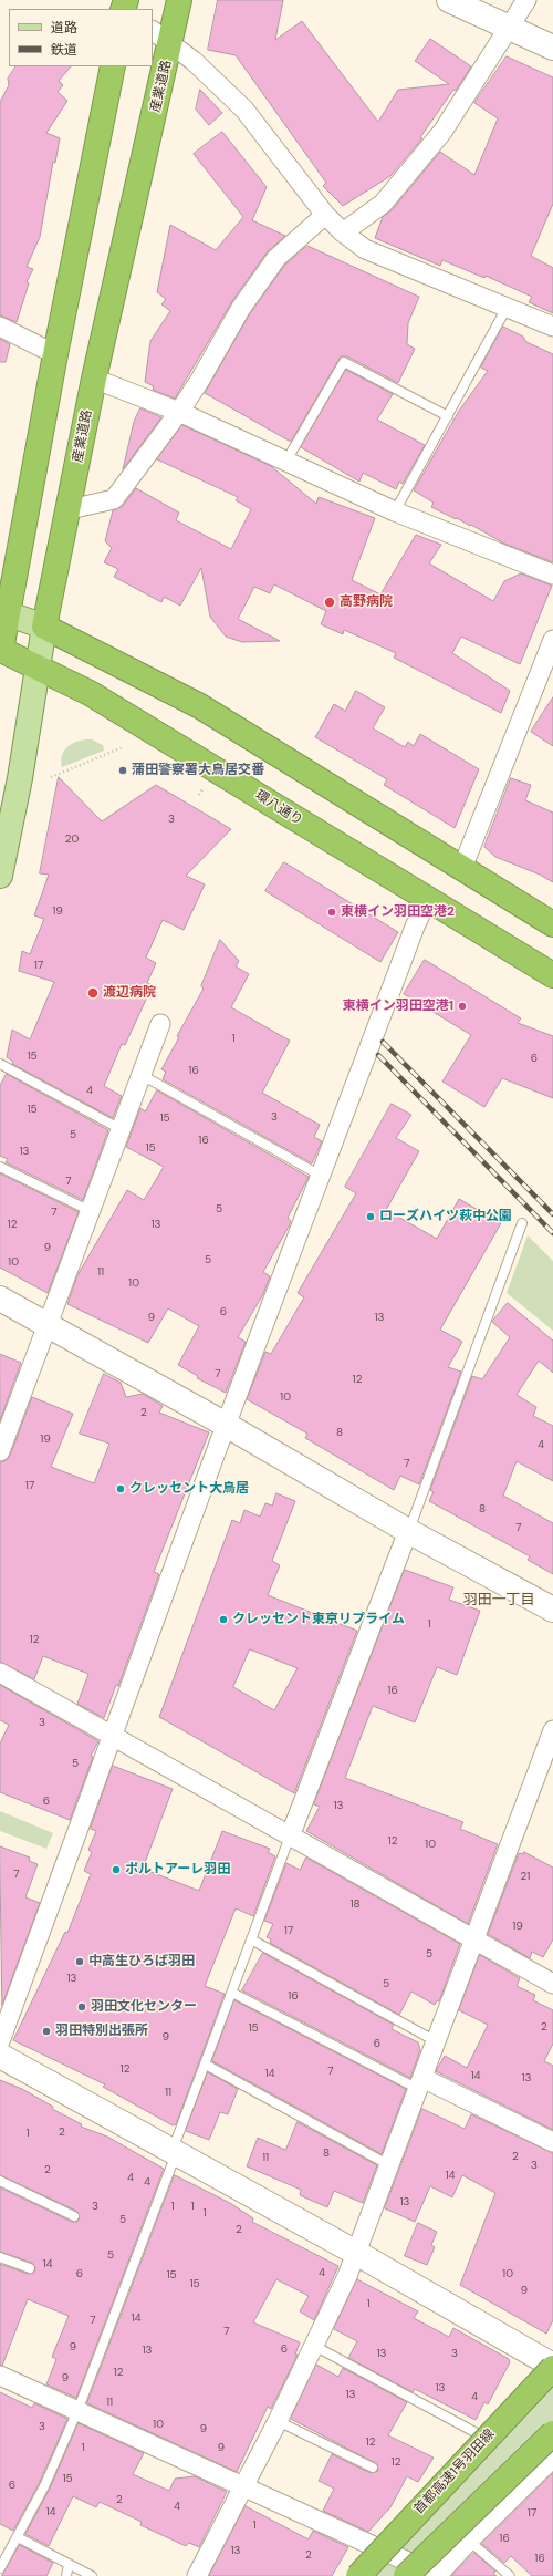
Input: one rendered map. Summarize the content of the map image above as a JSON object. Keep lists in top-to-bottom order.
{
  "streets": {
    "highway": ["産業道路", "環八通り", "首都高速1号羽田線"]
  },
  "crossings": [
    ["産業道路", "環八通り"]
  ],
  "districts": ["羽田一丁目"],
  "places": [
    "高野病院",
    "蒲田警察署大鳥居交番",
    "東横イン羽田空港2",
    "渡辺病院",
    "東横イン羽田空港1",
    "ローズハイツ萩中公園",
    "クレッセント大鳥居",
    "クレッセント東京リプライム",
    "ポルトアーレ羽田",
    "中高生ひろば羽田",
    "羽田文化センター",
    "羽田特別出張所"
  ],
  "house_numbers": [
    "3",
    "20",
    "19",
    "17",
    "1",
    "15",
    "6",
    "16",
    "4",
    "15",
    "3",
    "15",
    "5",
    "16",
    "15",
    "13",
    "7",
    "5",
    "7",
    "12",
    "13",
    "9",
    "5",
    "10",
    "11",
    "10",
    "6",
    "9",
    "13",
    "7",
    "12",
    "10",
    "2",
    "8",
    "19",
    "4",
    "7",
    "17",
    "8",
    "7",
    "1",
    "12",
    "16",
    "3",
    "5",
    "6",
    "13",
    "12",
    "10",
    "7",
    "21",
    "18",
    "19",
    "17",
    "5",
    "13",
    "5",
    "16",
    "2",
    "15",
    "9",
    "6",
    "12",
    "7",
    "14",
    "14",
    "13",
    "11",
    "2",
    "1",
    "8",
    "2",
    "11",
    "3",
    "2",
    "14",
    "4",
    "4",
    "13",
    "3",
    "1",
    "1",
    "1",
    "5",
    "2",
    "5",
    "14",
    "4",
    "6",
    "10",
    "15",
    "15",
    "9",
    "1",
    "14",
    "7",
    "7",
    "9",
    "6",
    "13",
    "13",
    "3",
    "12",
    "9",
    "13",
    "13",
    "4",
    "11",
    "10",
    "3",
    "9",
    "12",
    "1",
    "9",
    "12",
    "15",
    "6",
    "2",
    "4",
    "14",
    "17",
    "1",
    "16",
    "13",
    "2",
    "16"
  ],
  "legend": ["道路", "鉄道"]
}
